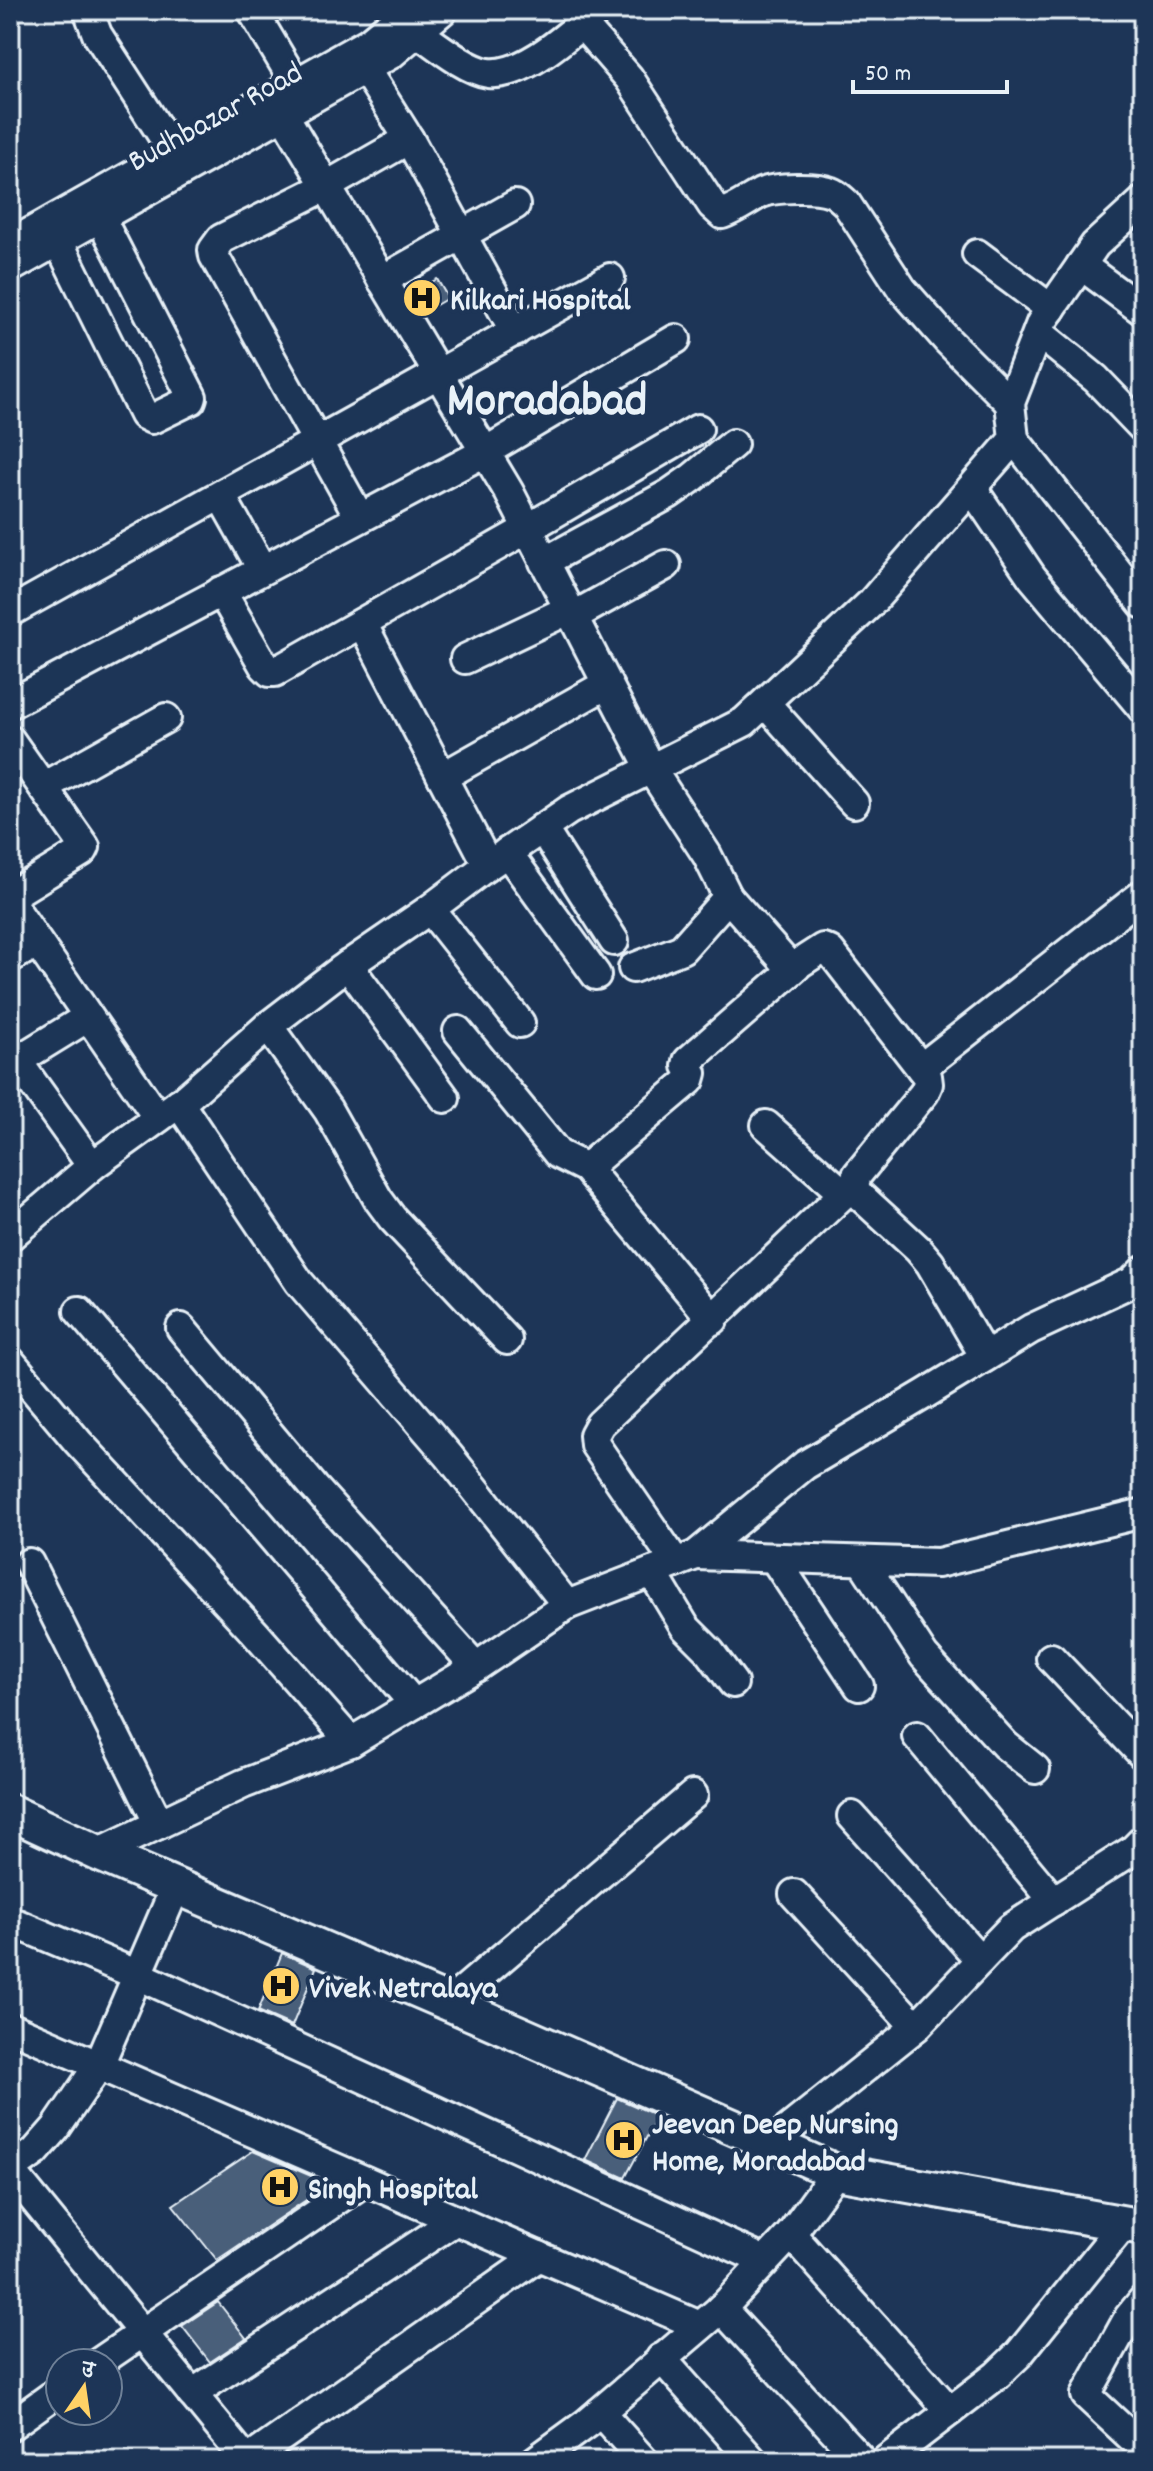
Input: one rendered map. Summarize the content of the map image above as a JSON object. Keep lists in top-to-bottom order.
{
  "streets": {
    "street": ["Budhbazar Road"]
  },
  "districts": ["Moradabad"],
  "places": {
    "hospital": [
      "Kilkari Hospital",
      "Vivek Netralaya",
      "Jeevan Deep Nursing Home, Moradabad",
      "Singh Hospital"
    ]
  },
  "scale_bar": "50 m",
  "north": "top"
}
